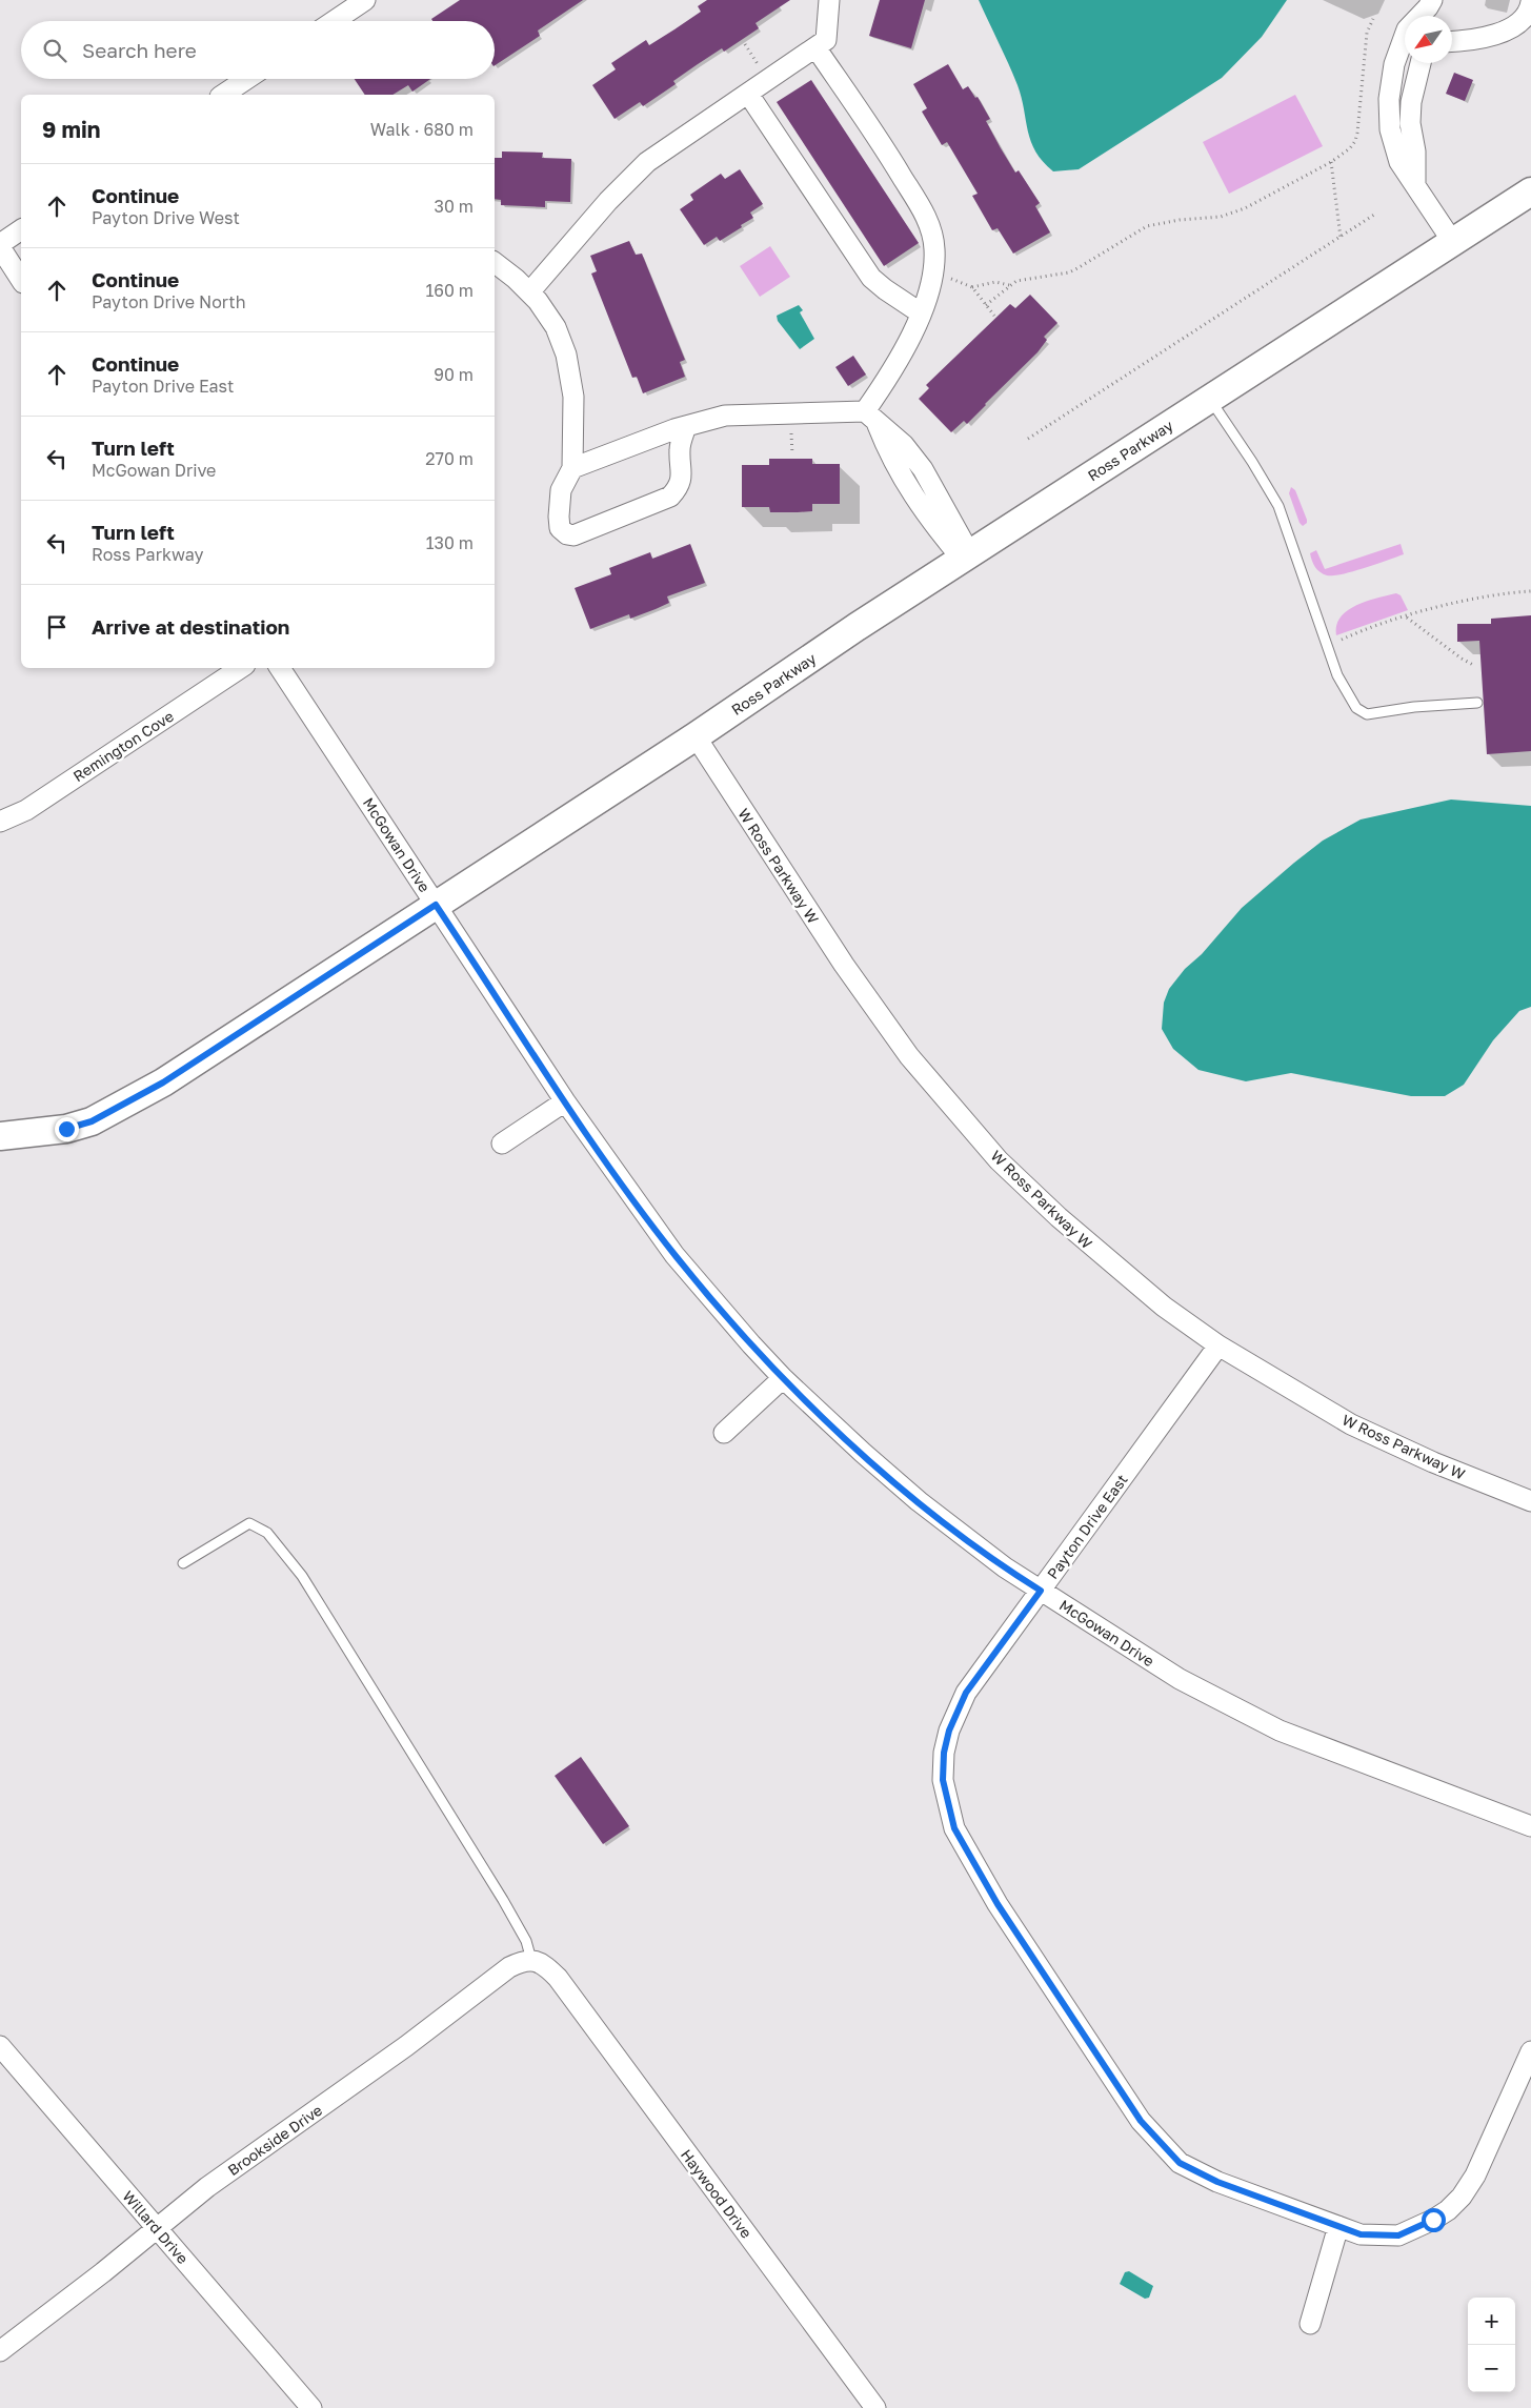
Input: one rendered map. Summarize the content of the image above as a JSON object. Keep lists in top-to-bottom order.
{
  "streets": {
    "street": [
      "Ross Parkway",
      "Remington Cove",
      "McGowan Drive",
      "W Ross Parkway W",
      "Payton Drive East",
      "Brookside Drive",
      "Haywood Drive",
      "Willard Drive"
    ]
  },
  "crossings": [
    ["Ross Parkway", "McGowan Drive"],
    ["Ross Parkway", "W Ross Parkway W"],
    ["McGowan Drive", "Payton Drive East"],
    ["W Ross Parkway W", "Payton Drive East"],
    ["Brookside Drive", "Haywood Drive"],
    ["Brookside Drive", "Willard Drive"]
  ],
  "north": "bottom left",
  "page": {
    "search": "Search here",
    "heading": ["9 min", "Walk · 680 m"],
    "list": [
      ["Continue", "Payton Drive West", "30 m"],
      ["Continue", "Payton Drive North", "160 m"],
      ["Continue", "Payton Drive East", "90 m"],
      ["Turn left", "McGowan Drive", "270 m"],
      ["Turn left", "Ross Parkway", "130 m"],
      "Arrive at destination"
    ],
    "map_buttons": ["+", "−"]
  }
}
